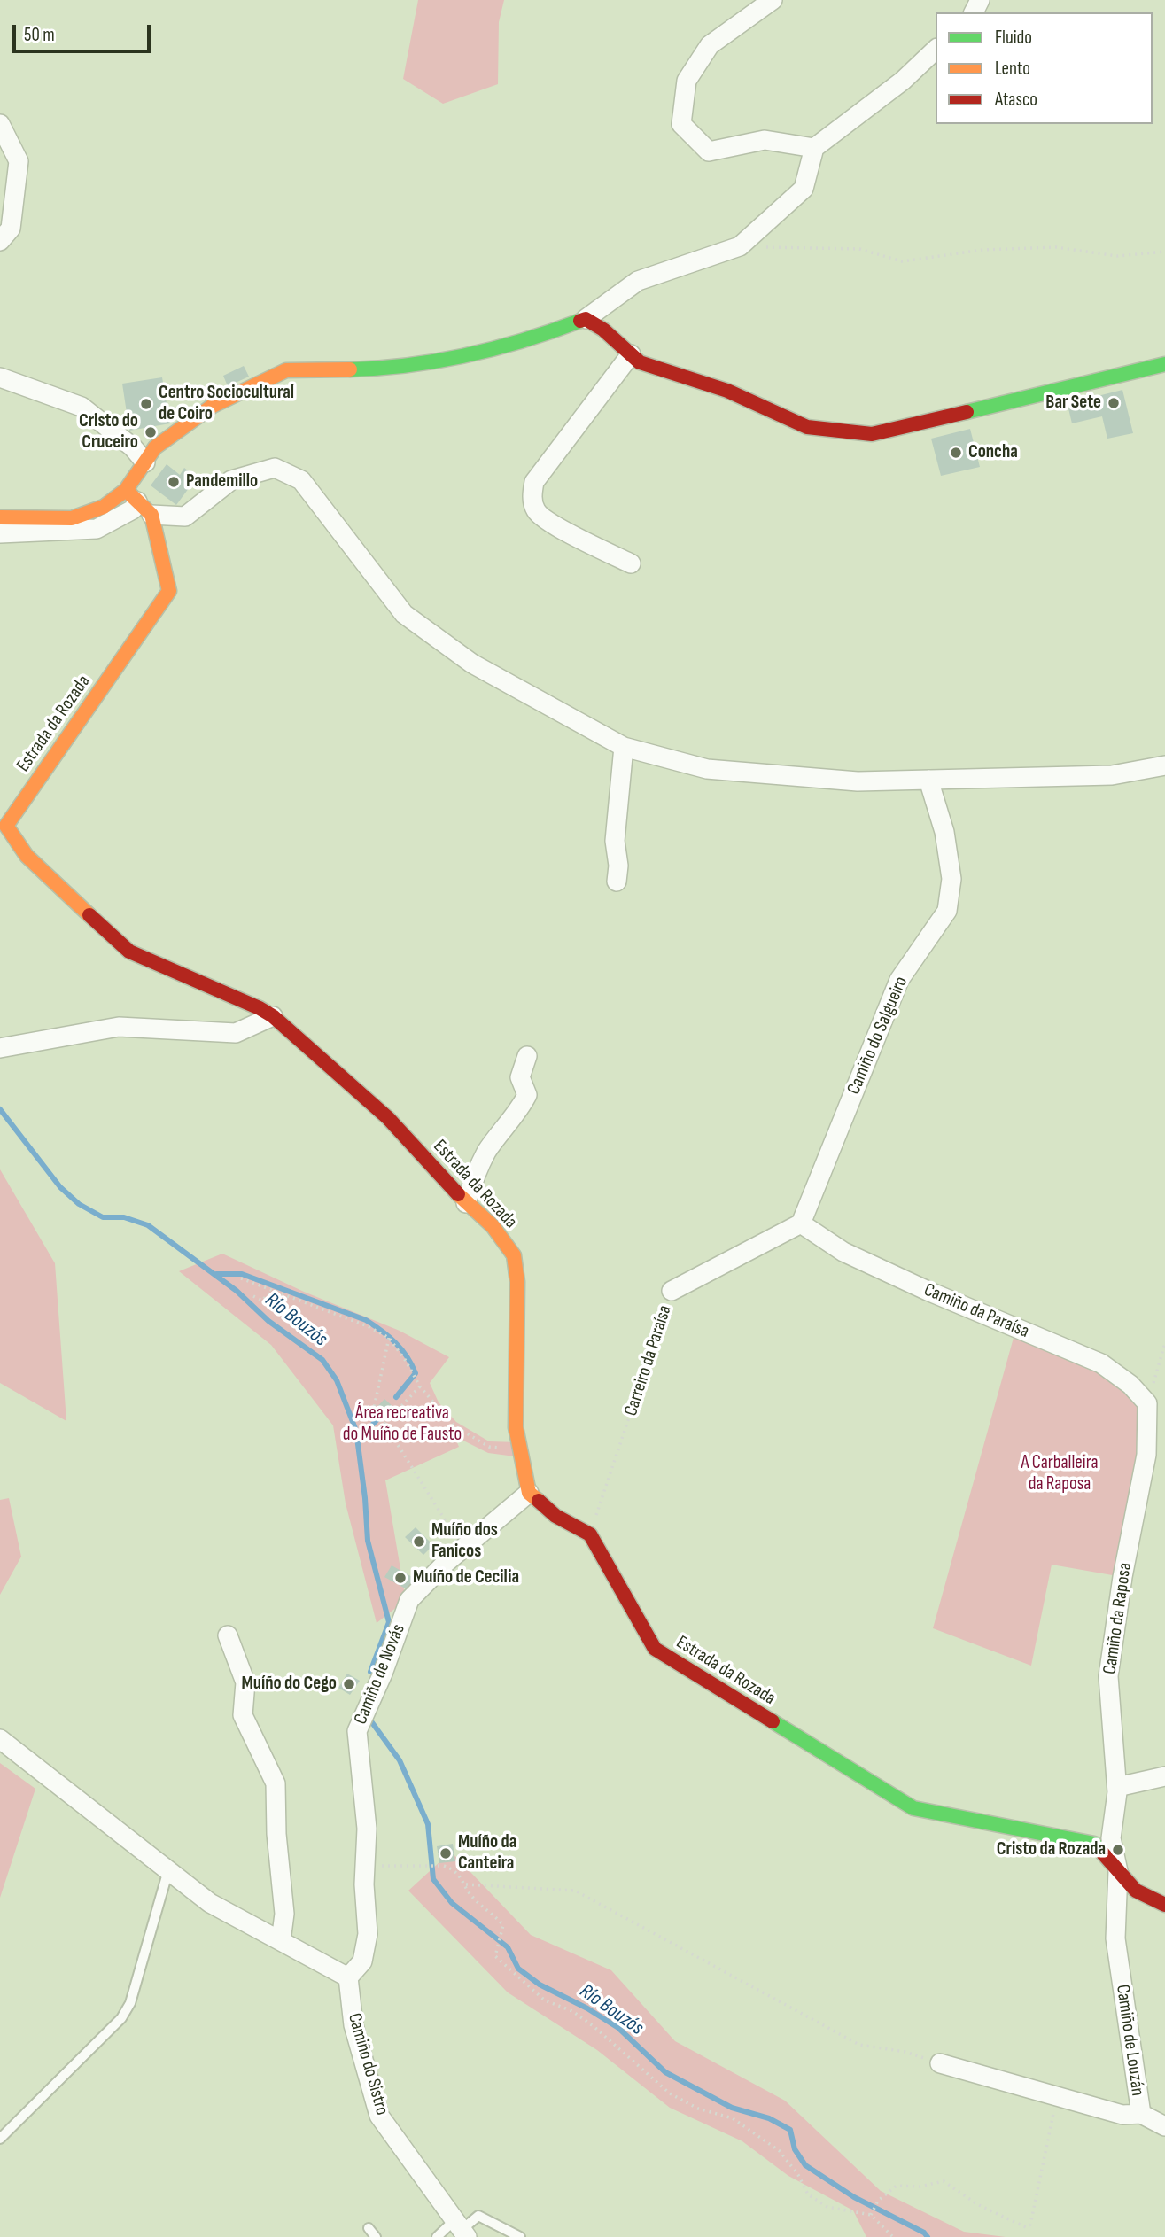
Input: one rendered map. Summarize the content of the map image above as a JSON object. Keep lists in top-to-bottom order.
{
  "streets": {
    "street": [
      "Estrada da Rozada",
      "Camiño do Salgueiro",
      "Camiño da Paraísa",
      "Carreiro da Paraísa",
      "Camiño da Raposa",
      "Camiño de Novás",
      "Camiño de Louzán",
      "Camiño do Sistro"
    ]
  },
  "crossings": [
    ["Estrada da Rozada", "Carreiro da Paraísa"],
    ["Estrada da Rozada", "Camiño da Raposa"],
    ["Estrada da Rozada", "Camiño de Novás"],
    ["Estrada da Rozada", "Camiño de Louzán"],
    ["Camiño do Salgueiro", "Camiño da Paraísa"],
    ["Camiño do Salgueiro", "Carreiro da Paraísa"],
    ["Camiño da Paraísa", "Carreiro da Paraísa"],
    ["Camiño da Paraísa", "Camiño da Raposa"],
    ["Camiño da Raposa", "Camiño de Louzán"],
    ["Camiño de Novás", "Camiño do Sistro"]
  ],
  "water": ["Río Bouzós"],
  "parks": ["Área recreativa do Muíño de Fausto", "A Carballeira da Raposa"],
  "places": [
    "Bar Sete",
    "Centro Sociocultural de Coiro",
    "Cristo do Cruceiro",
    "Concha",
    "Pandemillo",
    "Muíño dos Fanicos",
    "Muíño de Cecilia",
    "Muíño do Cego",
    "Cristo da Rozada",
    "Muíño da Canteira"
  ],
  "legend": ["Fluido", "Lento", "Atasco"],
  "scale_bar": "50 m"
}
